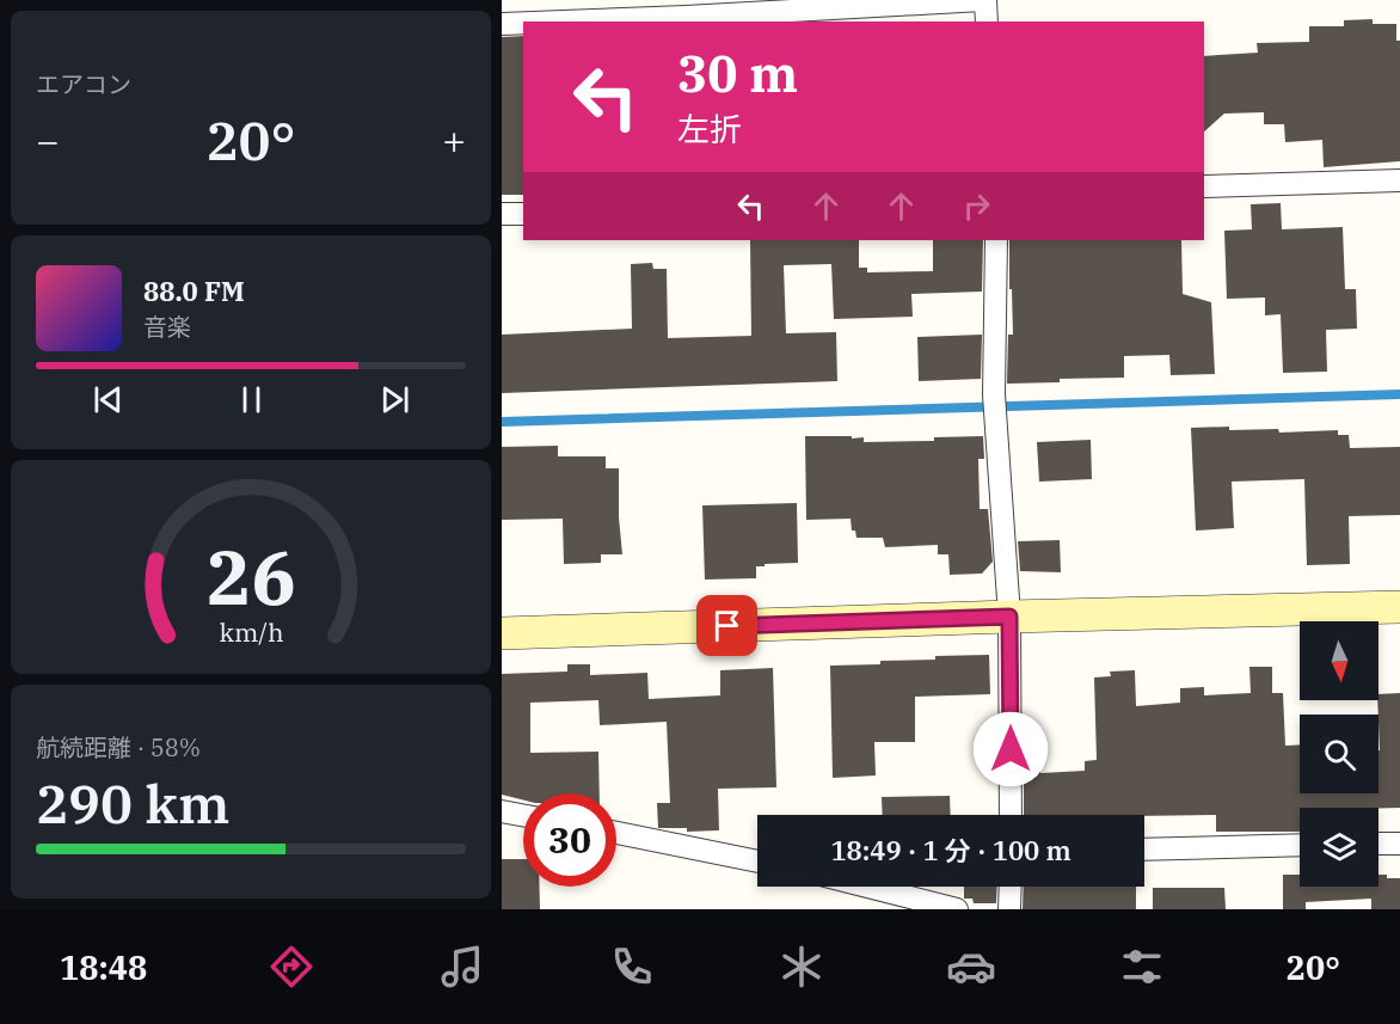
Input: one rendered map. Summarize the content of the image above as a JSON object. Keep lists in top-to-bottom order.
{
  "north": "bottom",
  "page": {
    "tile": [
      "エアコン",
      ["航続距離 · 58%", "290 km"]
    ],
    "turn": ["30 m", "左折"],
    "heat": ["−", "20°", "+"],
    "song": ["88.0 FM", "音楽"],
    "limit": "30",
    "trip": "18:49 · 1 分 · 100 m",
    "tabs": ["18:48", "20°"],
    "gauge": ["26", "km/h"]
  }
}
